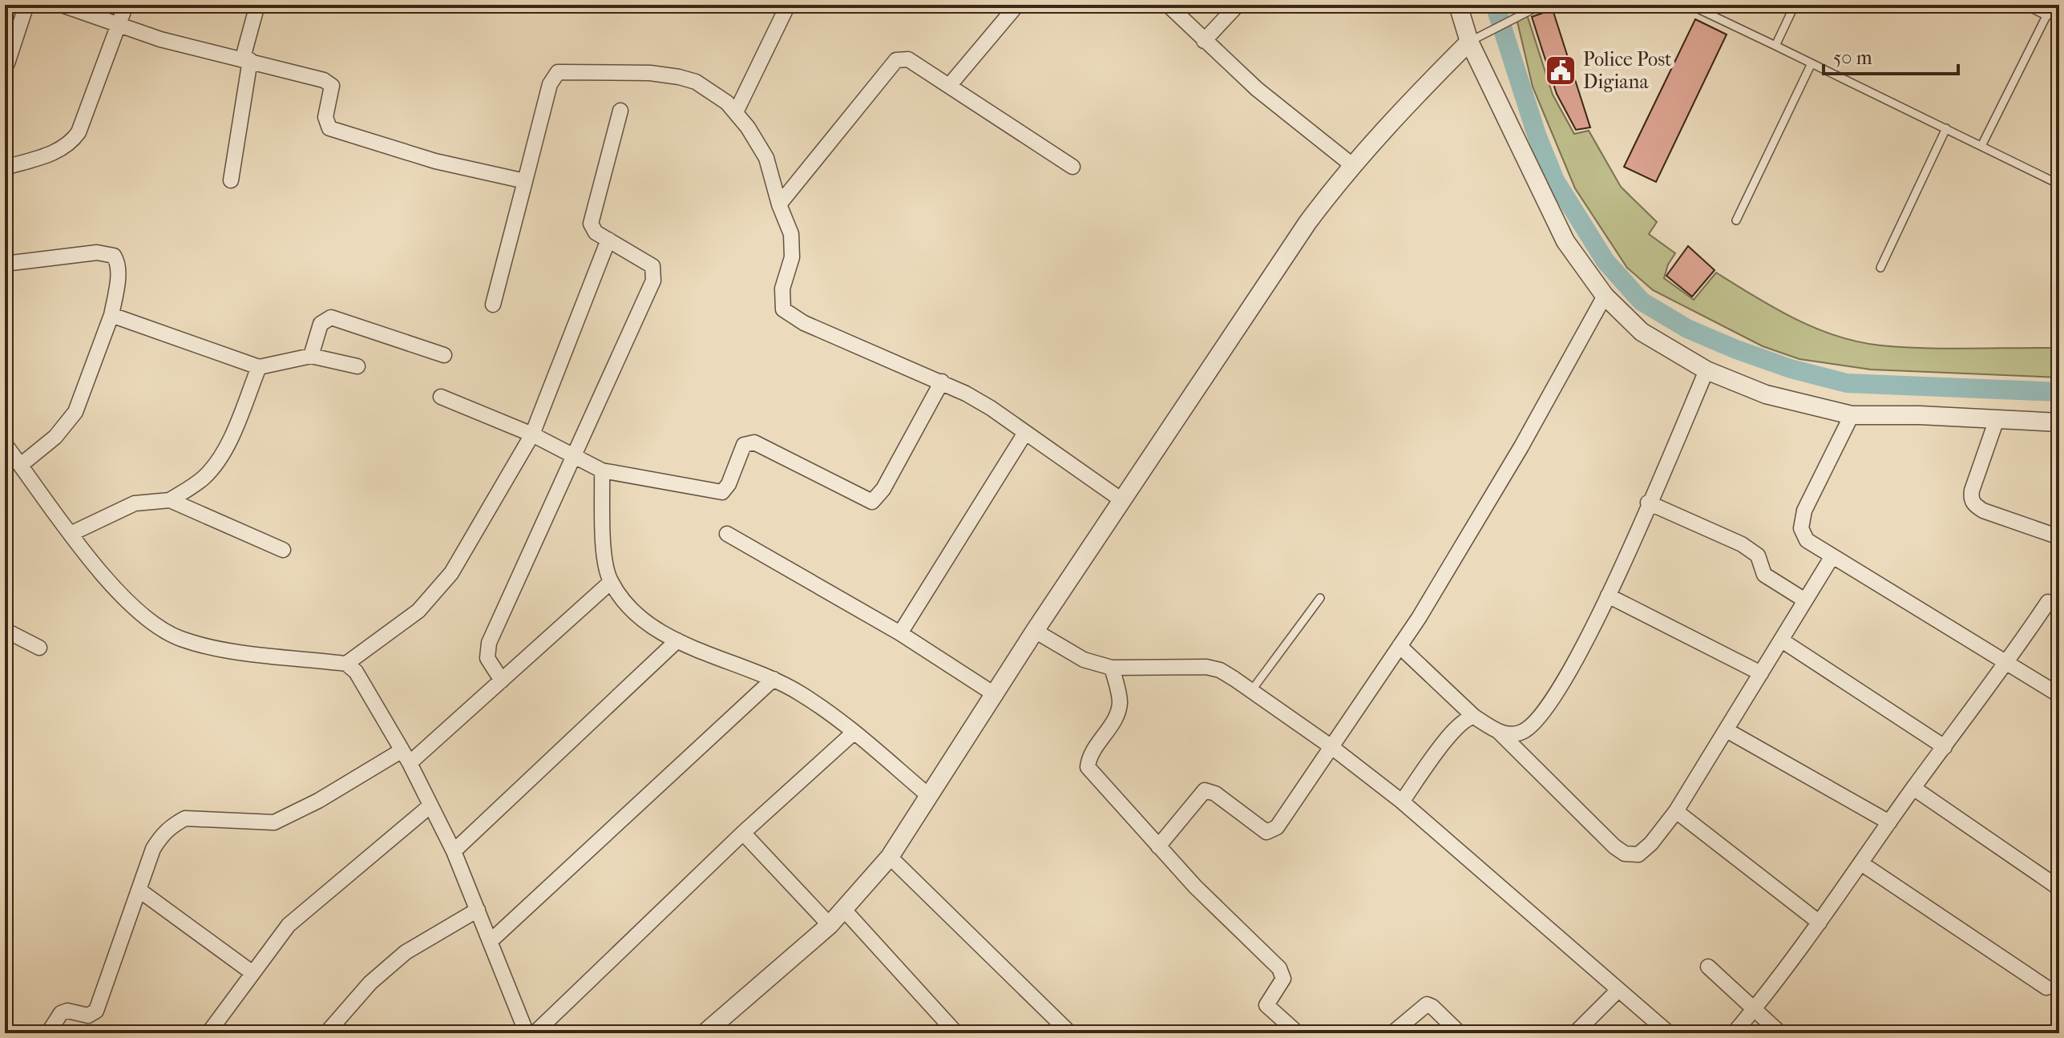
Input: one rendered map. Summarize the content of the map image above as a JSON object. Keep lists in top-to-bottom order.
{
  "places": {
    "public building": ["Police Post Digiana"]
  },
  "scale_bar": "50 m"
}
